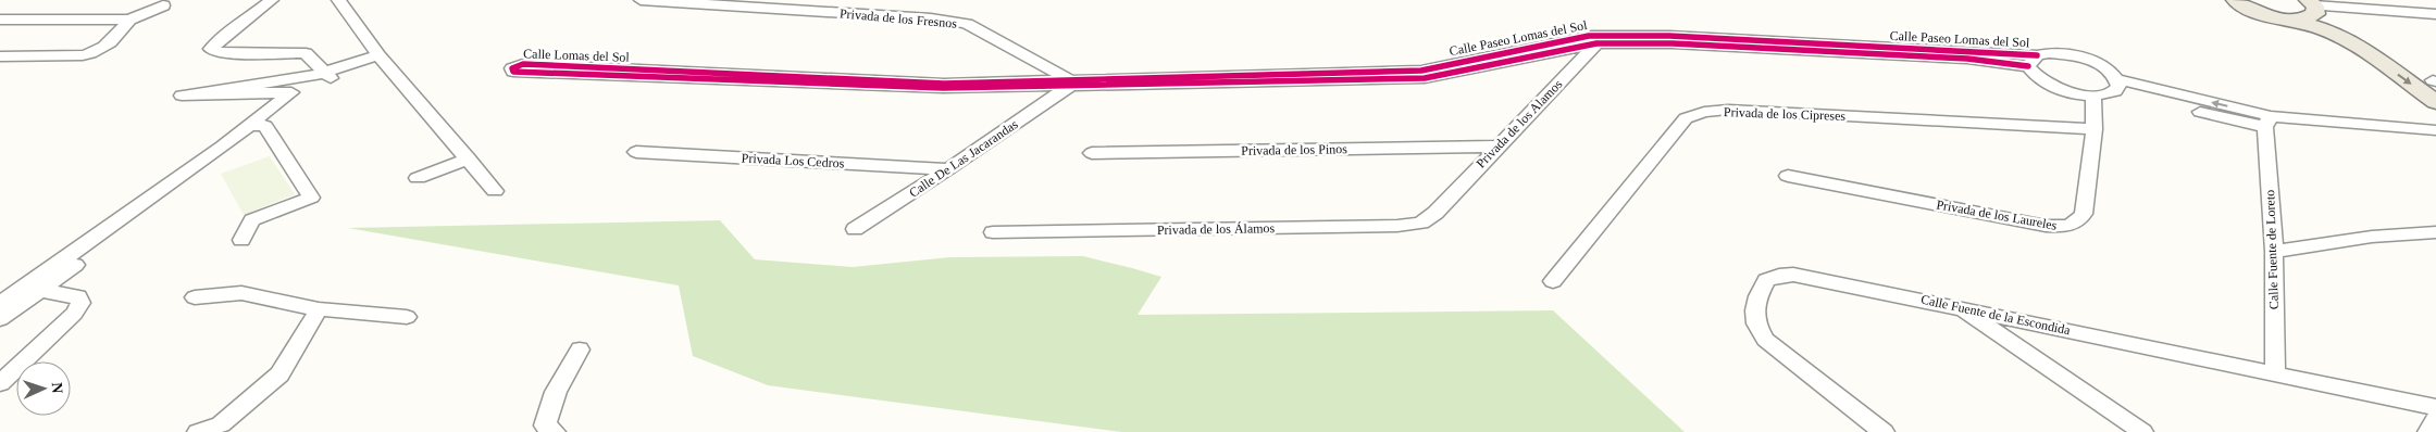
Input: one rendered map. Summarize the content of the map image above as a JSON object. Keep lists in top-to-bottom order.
{
  "streets": {
    "street": [
      "Privada de los Fresnos",
      "Calle Paseo Lomas del Sol",
      "Calle Lomas del Sol",
      "Privada de los Cipreses",
      "Privada de los Alamos",
      "Privada de los Pinos",
      "Calle De Las Jacarandas",
      "Privada Los Cedros",
      "Privada de los Laureles",
      "Privada de los Álamos",
      "Calle Fuente de Loreto",
      "Calle Fuente de la Escondida"
    ]
  },
  "crossings": [
    ["Privada de los Fresnos", "Calle Paseo Lomas del Sol"],
    ["Privada de los Fresnos", "Calle Lomas del Sol"],
    ["Privada de los Fresnos", "Calle De Las Jacarandas"],
    ["Calle Paseo Lomas del Sol", "Calle Lomas del Sol"],
    ["Calle Paseo Lomas del Sol", "Privada de los Alamos"],
    ["Calle Paseo Lomas del Sol", "Calle De Las Jacarandas"],
    ["Calle Lomas del Sol", "Calle De Las Jacarandas"],
    ["Privada de los Cipreses", "Privada de los Laureles"],
    ["Privada de los Alamos", "Privada de los Pinos"],
    ["Privada de los Alamos", "Privada de los Álamos"],
    ["Calle De Las Jacarandas", "Privada Los Cedros"],
    ["Calle Fuente de Loreto", "Calle Fuente de la Escondida"]
  ],
  "north": "right"
}
